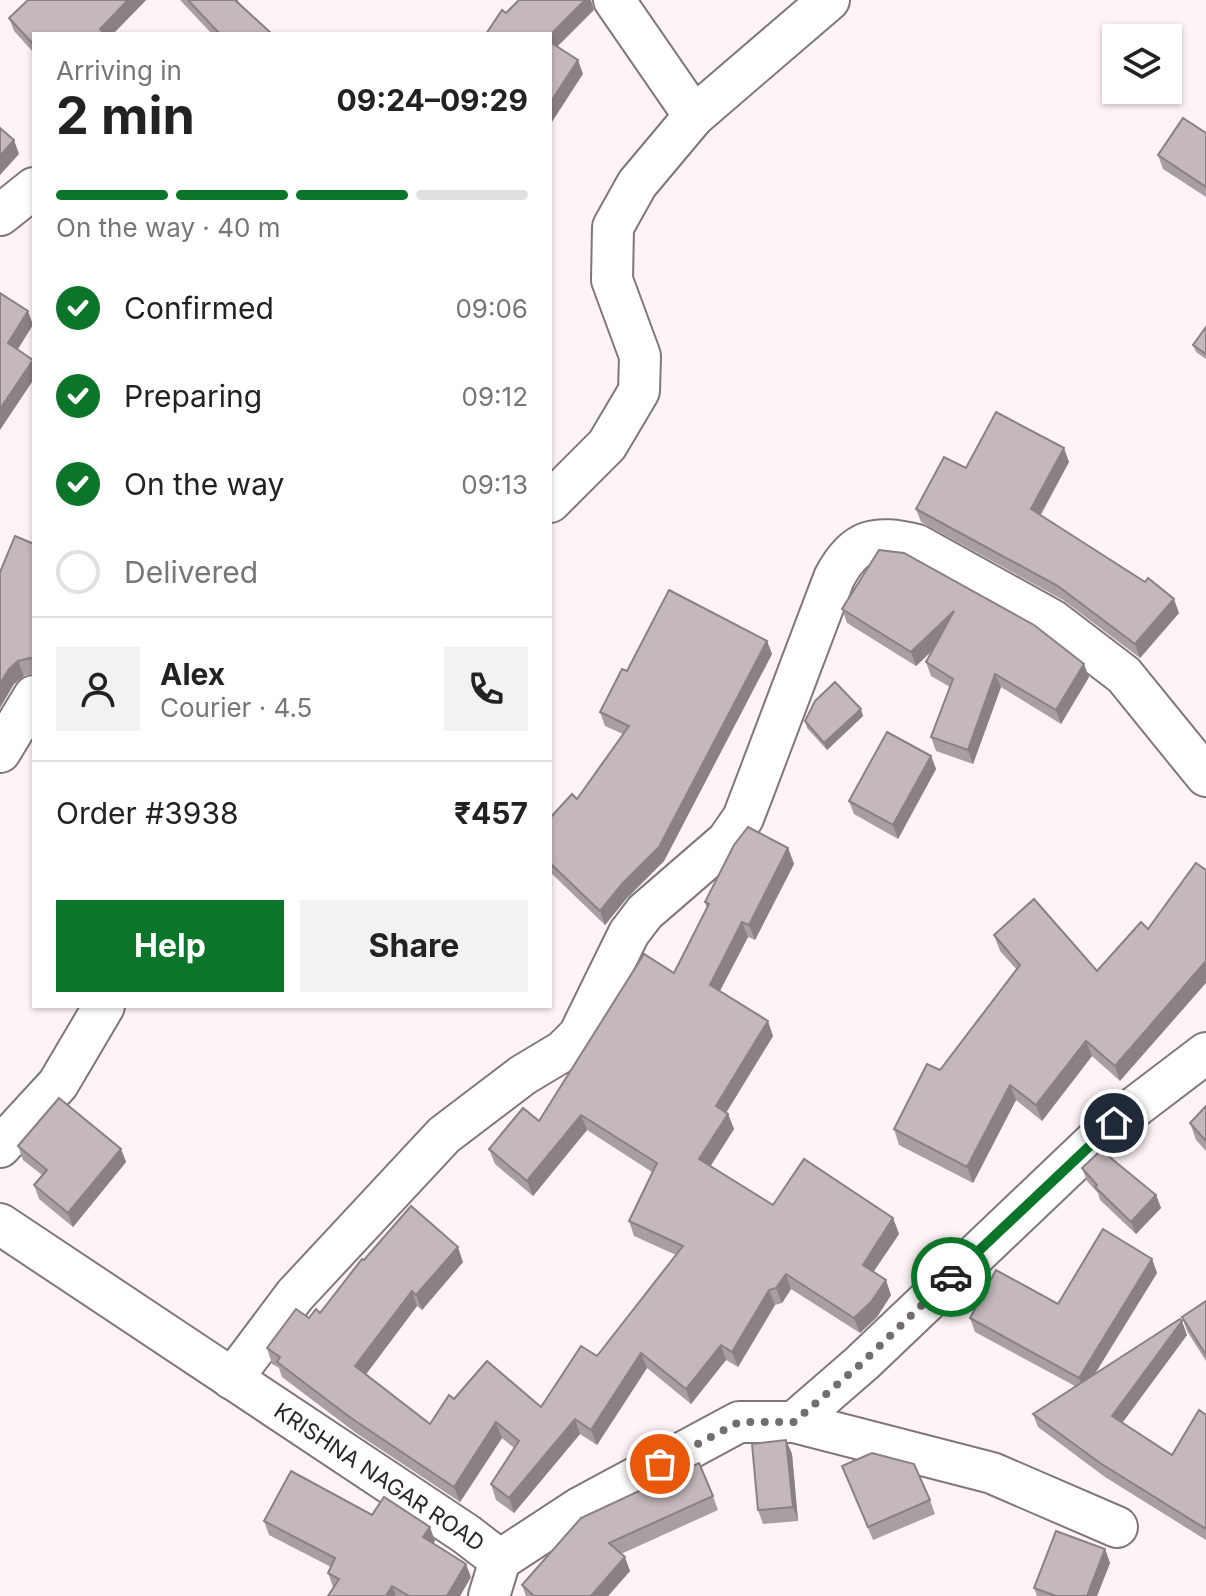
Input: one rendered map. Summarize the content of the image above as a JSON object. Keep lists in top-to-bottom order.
{
  "streets": {
    "street": ["KRISHNA NAGAR ROAD"]
  },
  "page": {
    "heading": ["2 min", "Arriving in", "09:24–09:29"],
    "panel": [
      "Alex",
      "Courier · 4.5",
      "Order #3938",
      "₹457"
    ],
    "bar": "On the way · 40 m",
    "list": [
      ["Confirmed", "09:06"],
      ["Preparing", "09:12"],
      ["On the way", "09:13"],
      "Delivered"
    ],
    "buttons": ["Help", "Share"]
  }
}
